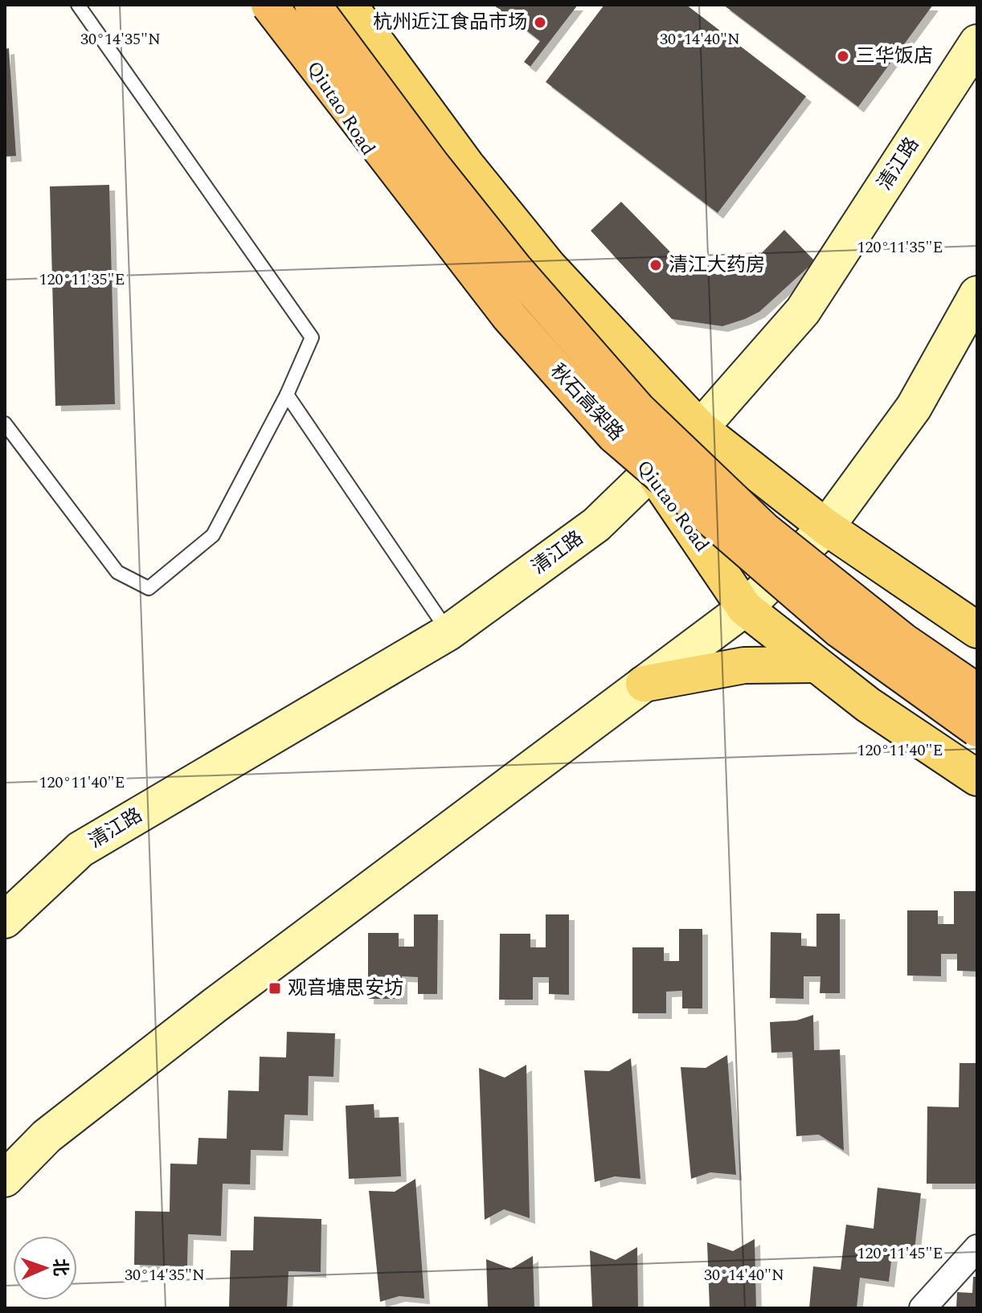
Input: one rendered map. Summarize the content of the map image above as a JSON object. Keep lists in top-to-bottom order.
{
  "streets": {
    "highway": ["秋石高架路"],
    "main road": ["Qiutao Road", "清江路"]
  },
  "crossings": [
    ["Qiutao Road", "清江路"],
    ["Qiutao Road", "秋石高架路"]
  ],
  "places": {
    "other": ["杭州近江食品市场", "三华饭店", "清江大药房"],
    "transit": ["观音塘思安坊"]
  },
  "north": "right",
  "coordinates": [
    "30°14'35\"N",
    "30°14'40\"N",
    "120°11'35\"E",
    "120°11'40\"E",
    "120°11'45\"E"
  ]
}
